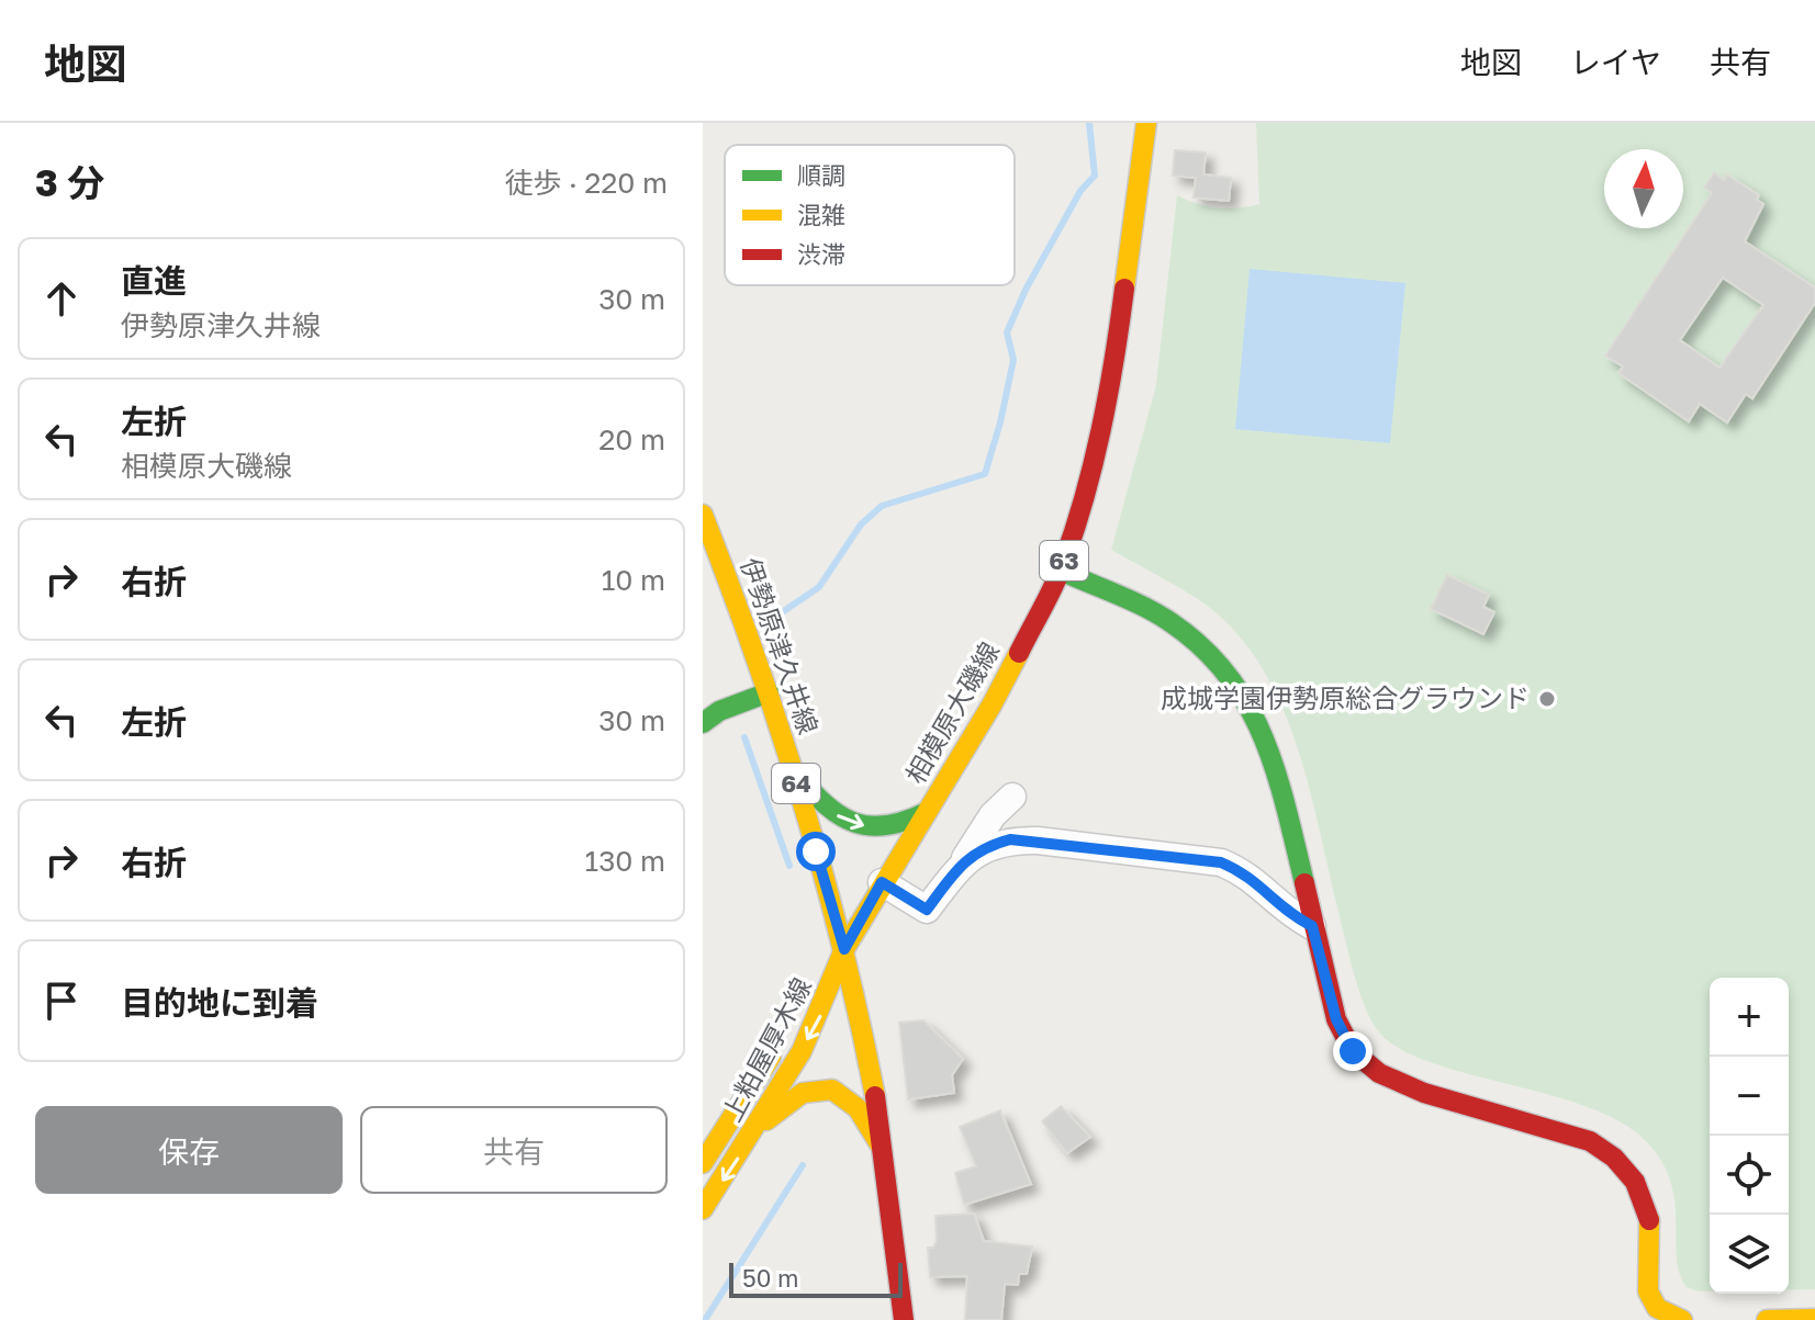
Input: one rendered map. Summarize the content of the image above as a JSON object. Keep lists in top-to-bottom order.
{
  "streets": {
    "main road": [
      "63",
      "伊勢原津久井線",
      "相模原大磯線",
      "64",
      "上粕屋厚木線"
    ]
  },
  "crossings": [
    ["伊勢原津久井線", "相模原大磯線"],
    ["伊勢原津久井線", "上粕屋厚木線"],
    ["相模原大磯線", "上粕屋厚木線"]
  ],
  "places": ["成城学園伊勢原総合グラウンド"],
  "legend": ["順調", "混雑", "渋滞"],
  "scale_bar": "50 m",
  "north": "top",
  "page": {
    "header": "地図",
    "nav": ["地図", "レイヤ", "共有"],
    "heading": ["3 分", "徒歩 · 220 m"],
    "list": [
      ["直進", "伊勢原津久井線", "30 m"],
      ["左折", "相模原大磯線", "20 m"],
      ["右折", "10 m"],
      ["左折", "30 m"],
      ["右折", "130 m"],
      "目的地に到着"
    ],
    "map_buttons": ["+", "−"],
    "buttons": ["保存", "共有"],
    "scale": "50 m"
  }
}
